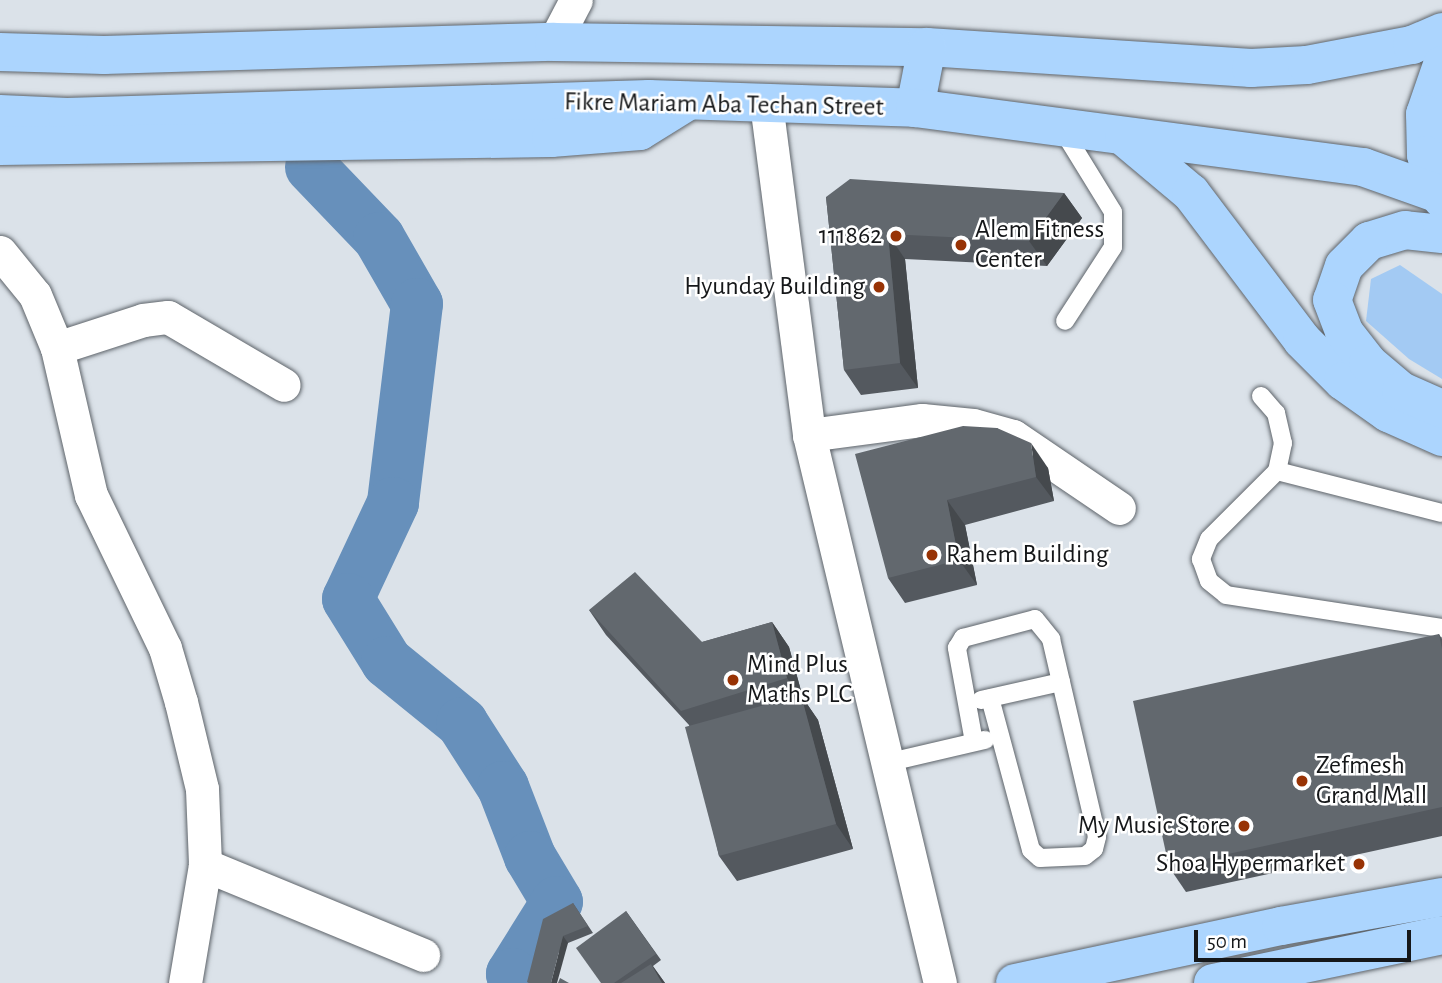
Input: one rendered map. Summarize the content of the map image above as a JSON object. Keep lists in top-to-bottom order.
{
  "streets": {
    "main road": ["Fikre Mariam Aba Techan Street"]
  },
  "places": [
    "111862",
    "Alem Fitness Center",
    "Hyunday Building",
    "Rahem Building",
    "Mind Plus Maths PLC",
    "Zefmesh Grand Mall",
    "My Music Store",
    "Shoa Hypermarket"
  ],
  "scale_bar": "50 m"
}
